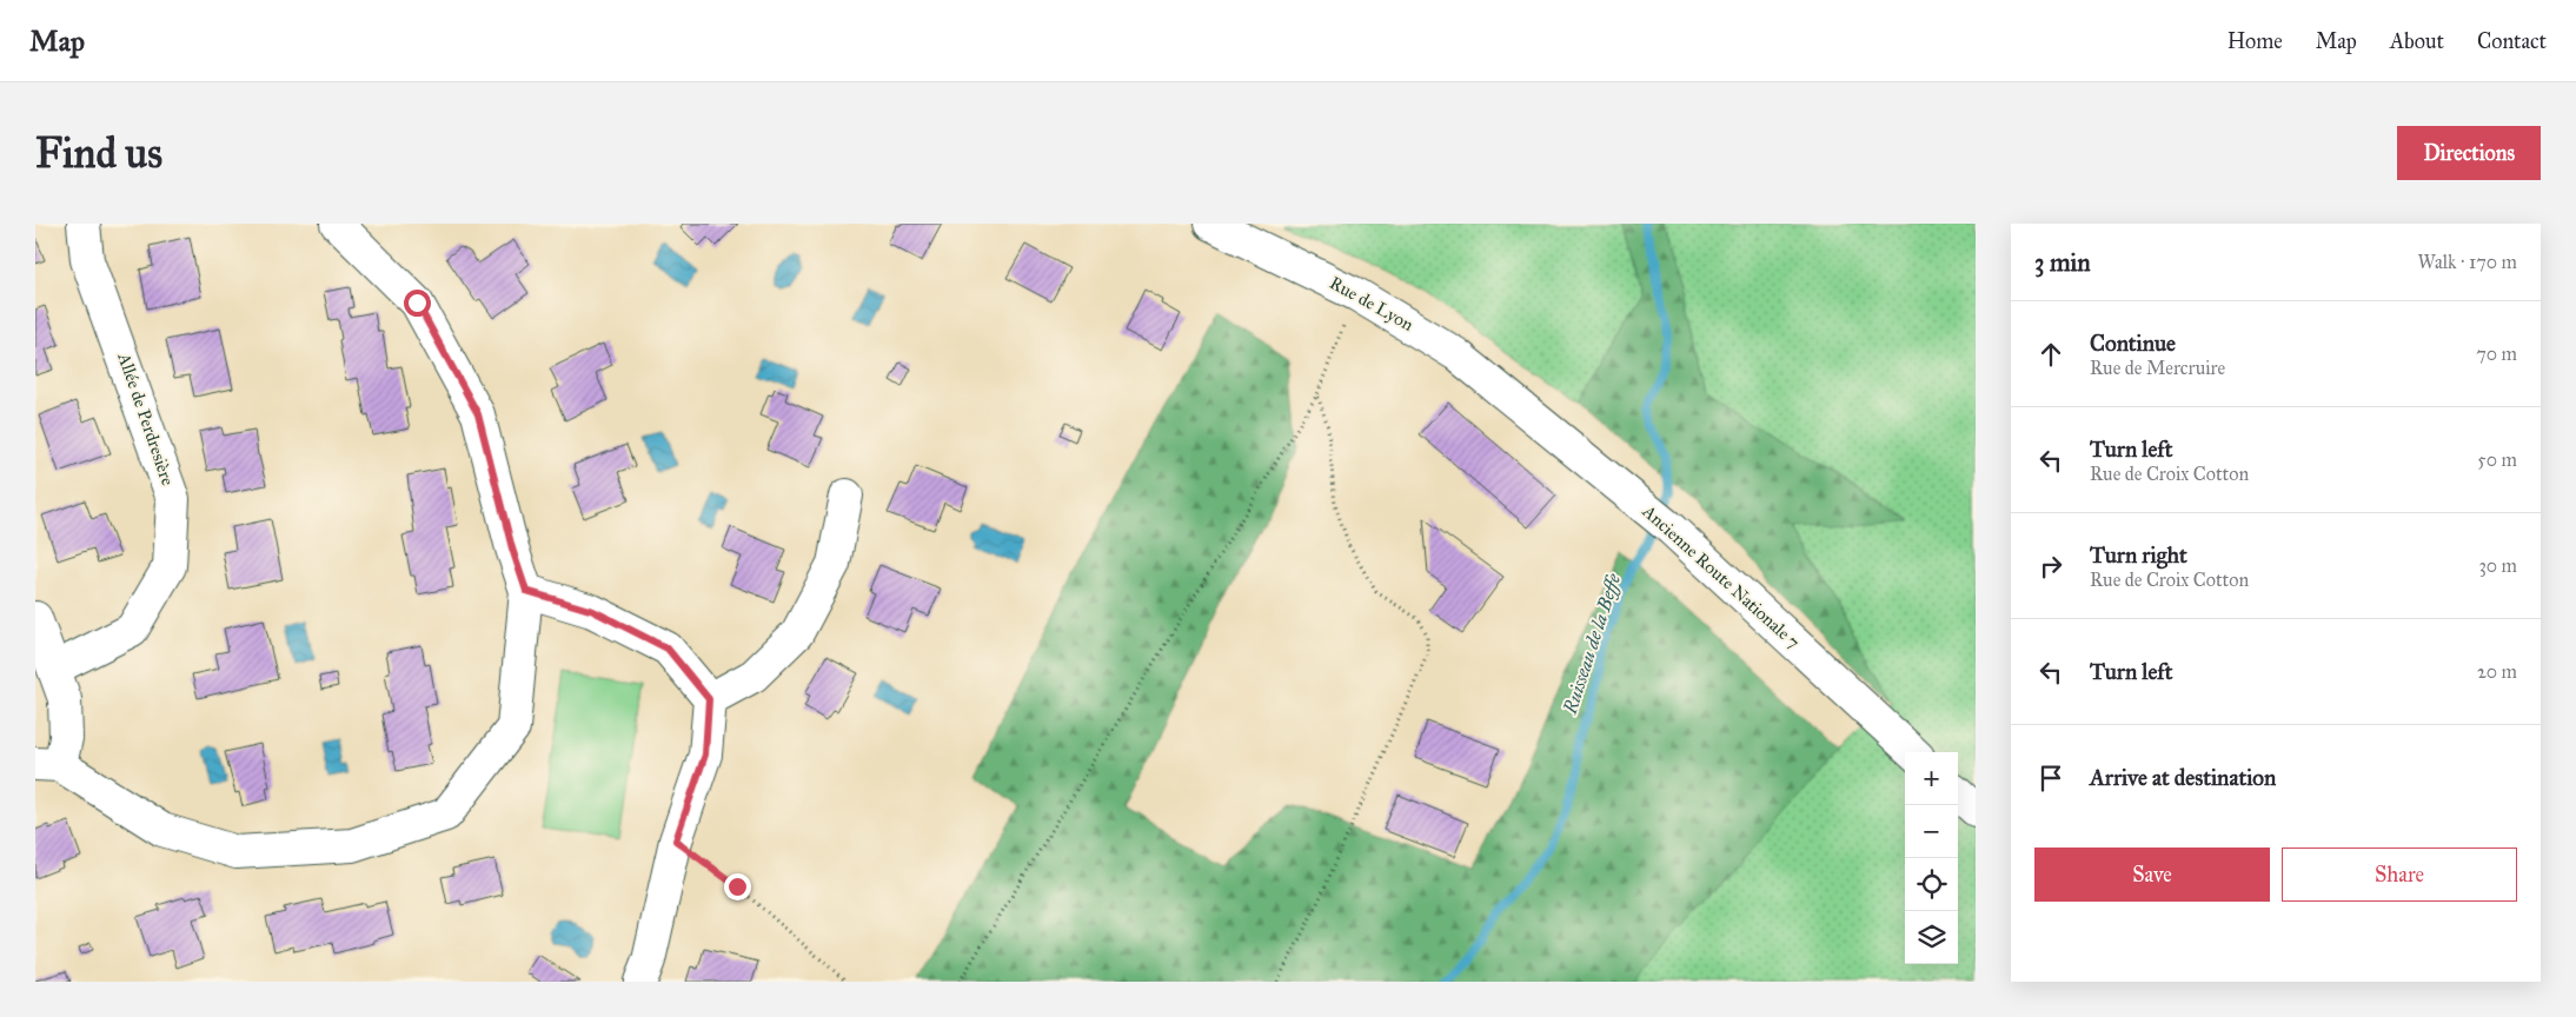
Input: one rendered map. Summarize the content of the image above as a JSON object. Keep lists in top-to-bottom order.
{
  "streets": {
    "street": ["Rue de Lyon", "Allée de Perdresière", "Ancienne Route Nationale 7"]
  },
  "crossings": [
    ["Rue de Lyon", "Ancienne Route Nationale 7"]
  ],
  "water": ["Ruisseau de la Beffe"],
  "page": {
    "header": "Map",
    "nav": [
      "Home",
      "Map",
      "About",
      "Contact"
    ],
    "buttons": [
      "Directions",
      ["Save", "Share"]
    ],
    "title": "Find us",
    "heading": ["3 min", "Walk · 170 m"],
    "list": [
      ["Continue", "Rue de Mercruire", "70 m"],
      ["Turn left", "Rue de Croix Cotton", "50 m"],
      ["Turn right", "Rue de Croix Cotton", "30 m"],
      ["Turn left", "20 m"],
      "Arrive at destination"
    ],
    "map_buttons": ["+", "−"]
  }
}
